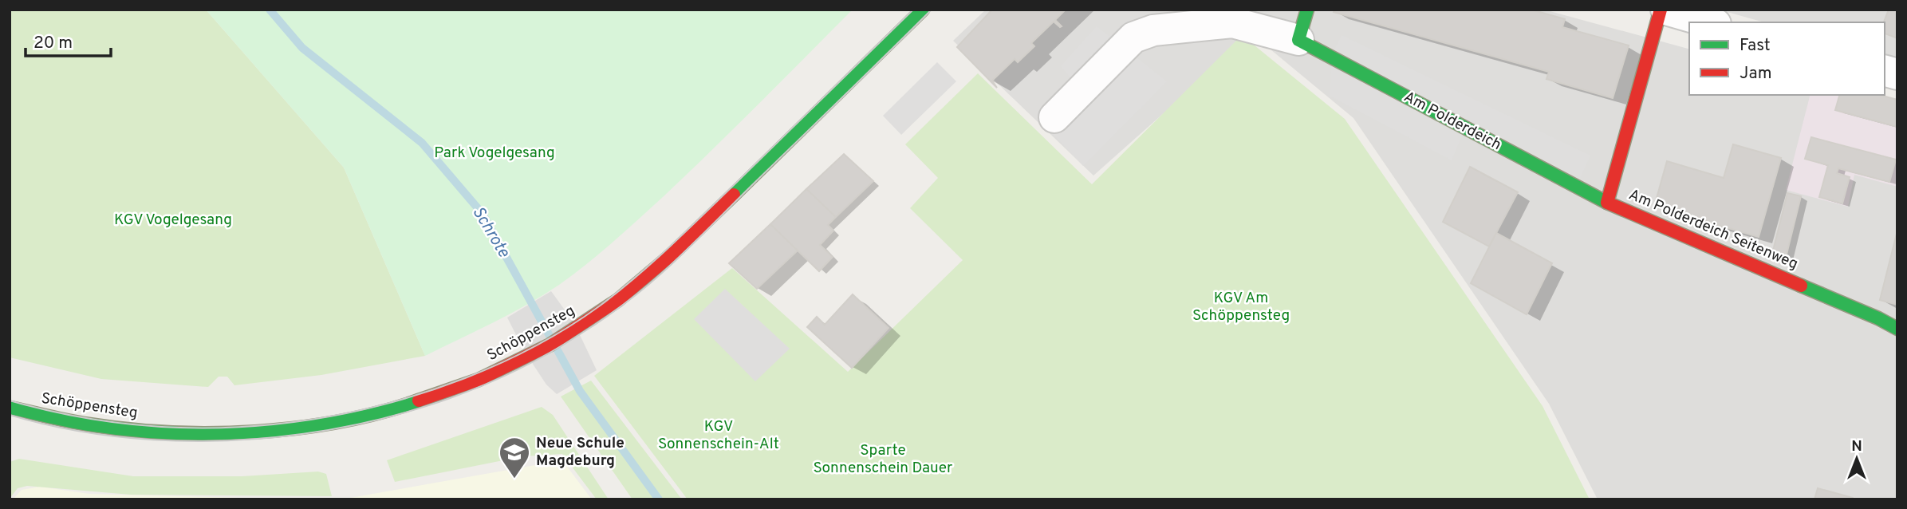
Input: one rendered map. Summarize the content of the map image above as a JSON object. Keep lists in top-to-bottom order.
{
  "streets": {
    "main road": ["Am Polderdeich", "Am Polderdeich Seitenweg", "Schöppensteg"]
  },
  "crossings": [
    ["Am Polderdeich", "Am Polderdeich Seitenweg"]
  ],
  "water": ["Schrote"],
  "parks": [
    "Park Vogelgesang",
    "KGV Vogelgesang",
    "KGV Am Schöppensteg",
    "KGV Sonnenschein-Alt",
    "Sparte Sonnenschein Dauer"
  ],
  "places": {
    "school or university": ["Neue Schule Magdeburg"]
  },
  "legend": ["Fast", "Jam"],
  "scale_bar": "20 m",
  "north": "top"
}
